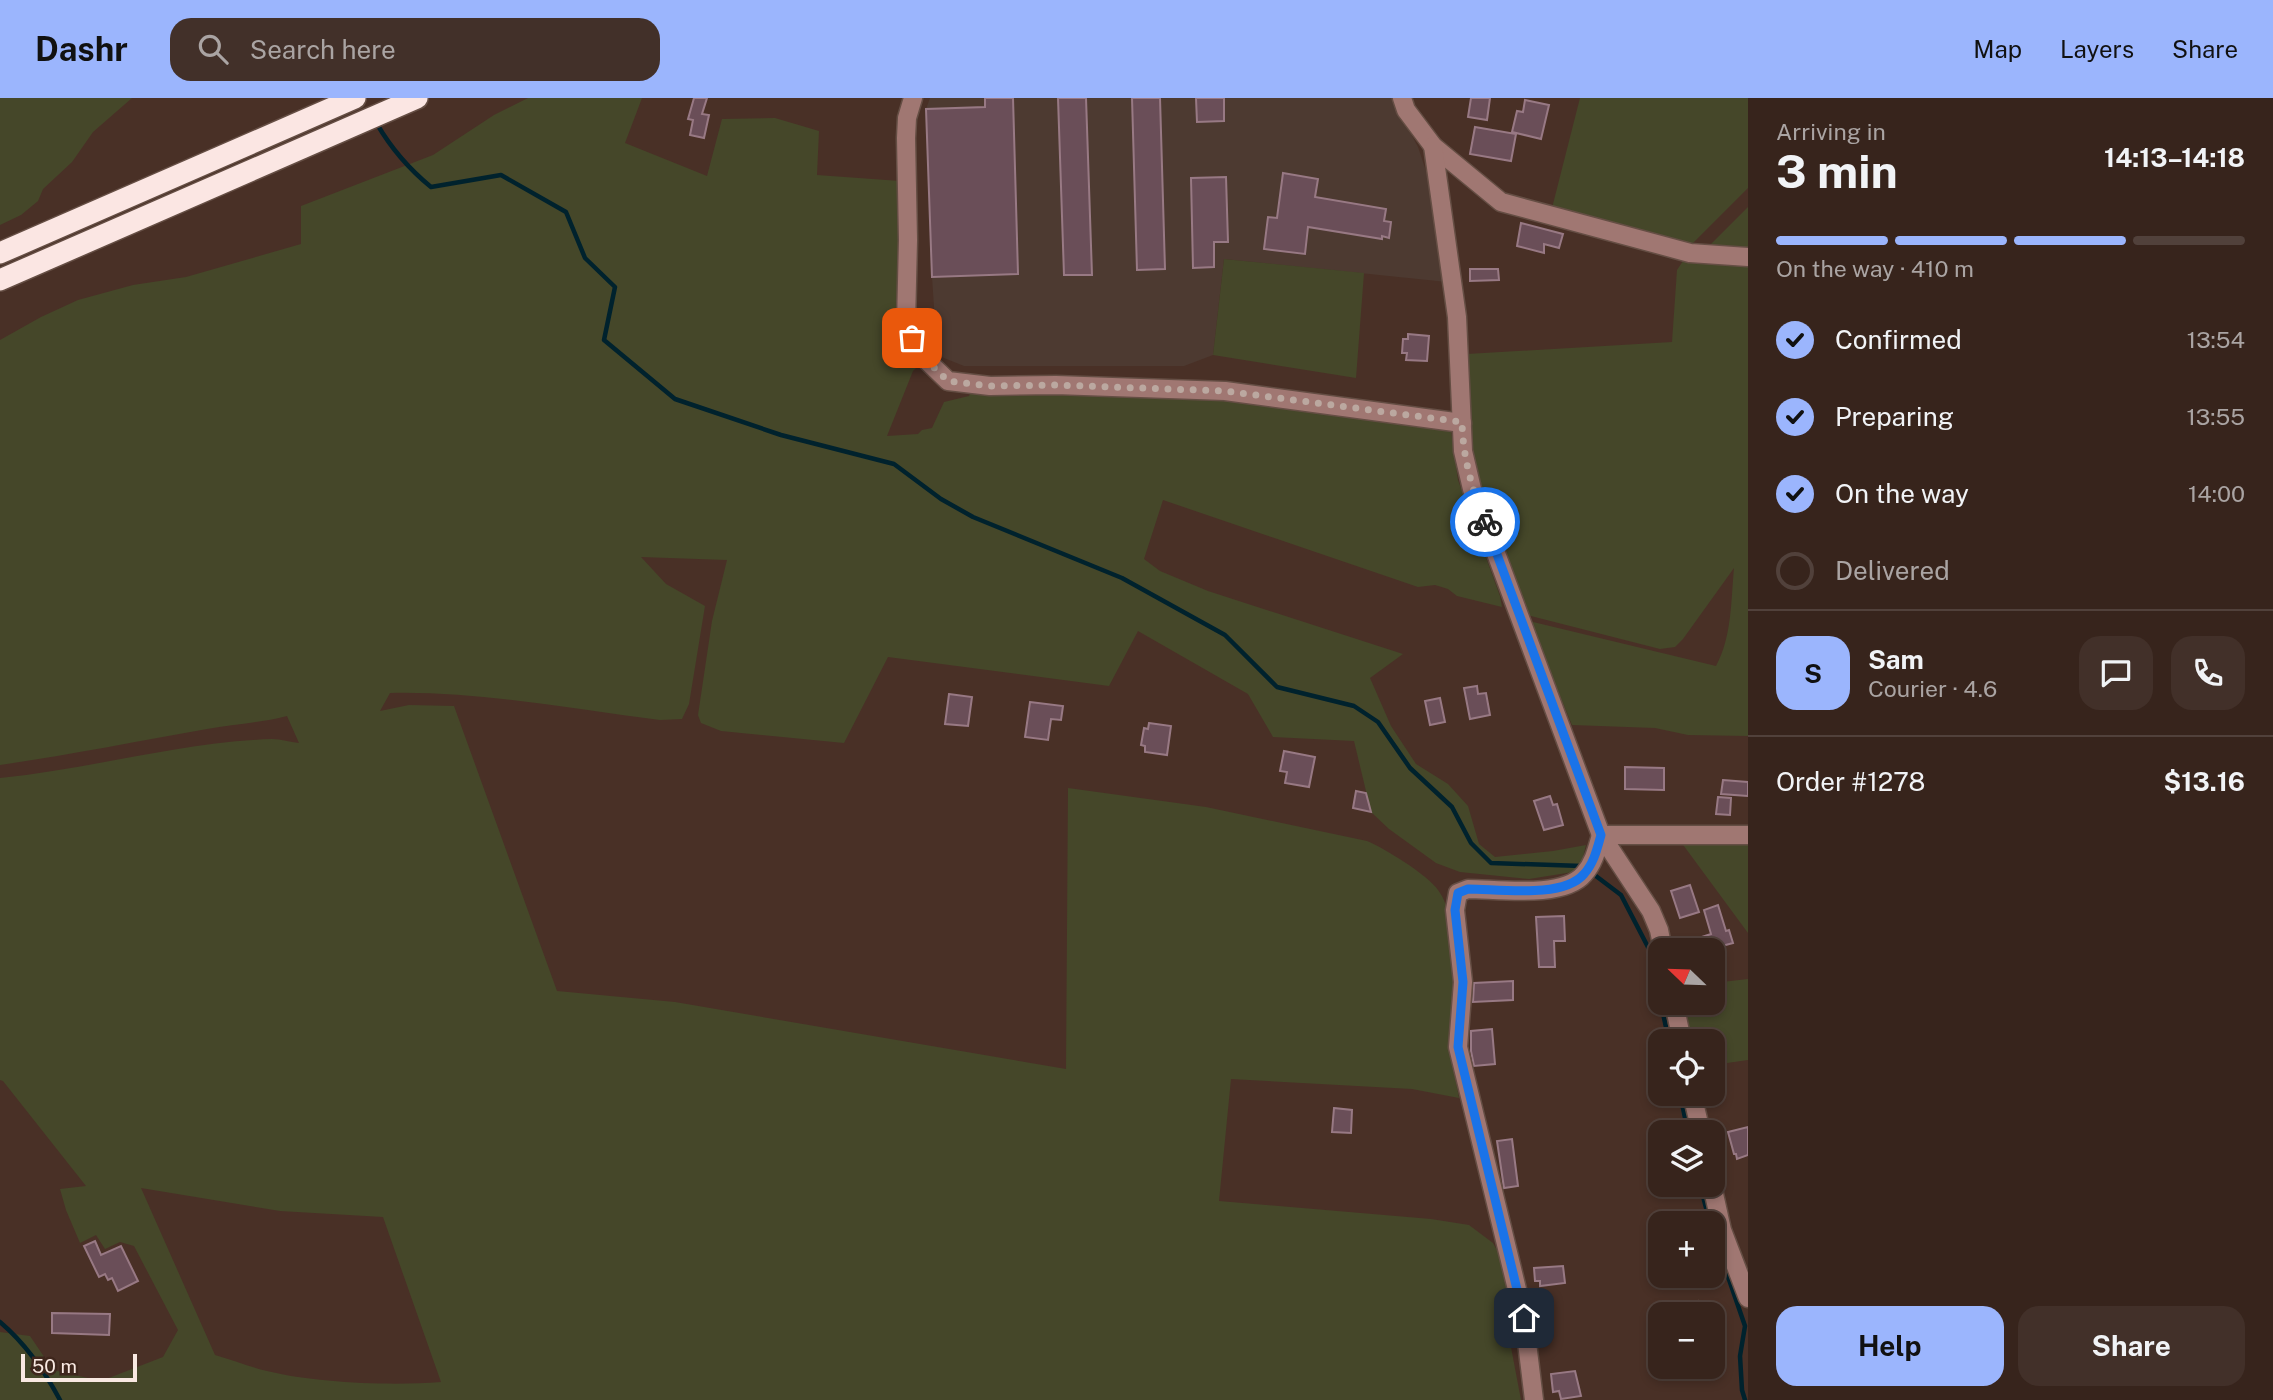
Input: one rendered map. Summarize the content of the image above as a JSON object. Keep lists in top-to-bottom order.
{
  "scale_bar": "50 m",
  "north": "top left",
  "page": {
    "header": "Dashr",
    "search": "Search here",
    "nav": ["Map", "Layers", "Share"],
    "heading": ["3 min", "Arriving in", "14:13–14:18"],
    "panel": [
      "Sam",
      "Courier · 4.6",
      "Order #1278",
      "$13.16"
    ],
    "bar": "On the way · 410 m",
    "list": [
      ["Confirmed", "13:54"],
      ["Preparing", "13:55"],
      ["On the way", "14:00"],
      "Delivered"
    ],
    "round": "S",
    "map_buttons": ["+", "−"],
    "buttons": ["Help", "Share"],
    "scale": "50 m"
  }
}
